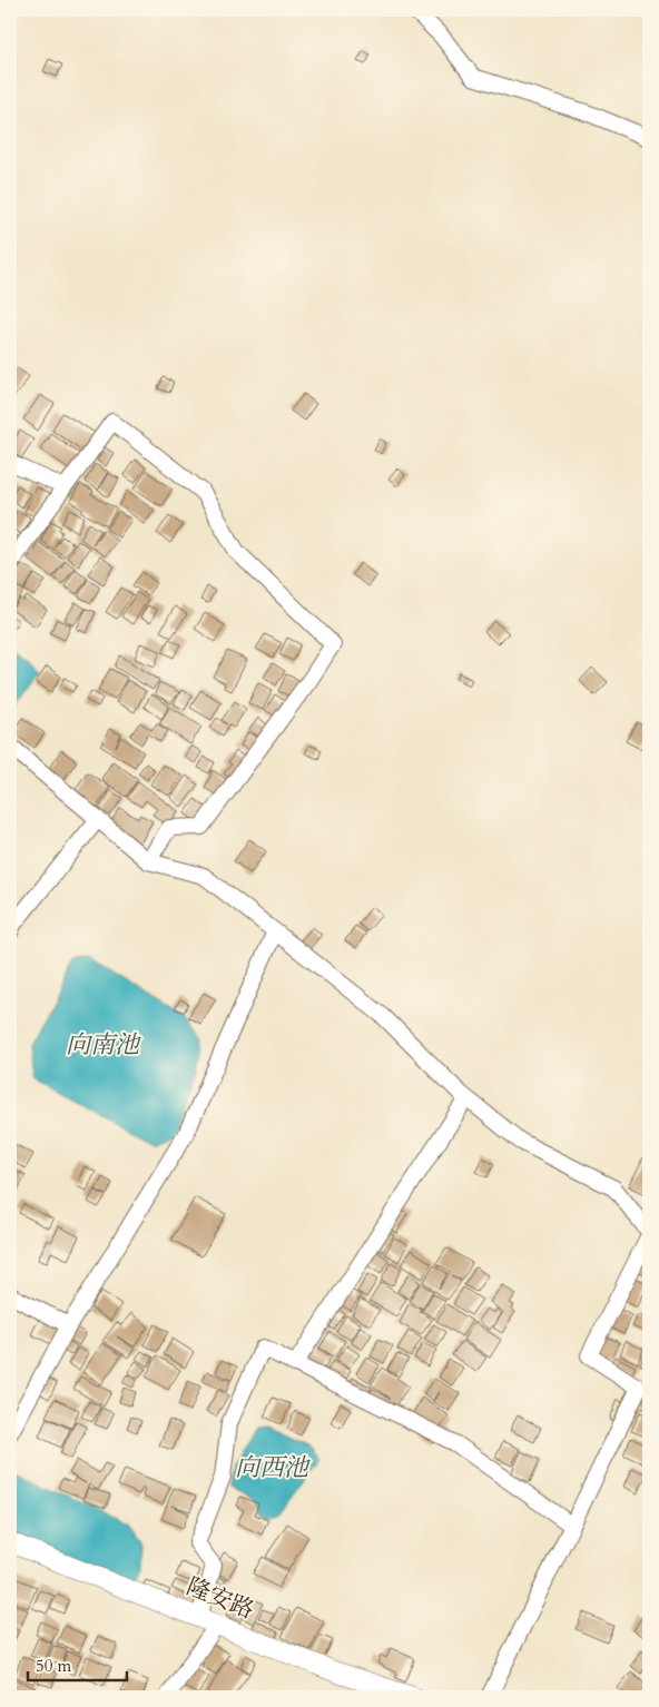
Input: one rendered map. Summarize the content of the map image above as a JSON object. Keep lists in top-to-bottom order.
{
  "streets": {
    "street": ["隆安路"]
  },
  "water": ["向南池", "向西池"],
  "scale_bar": "50 m"
}
